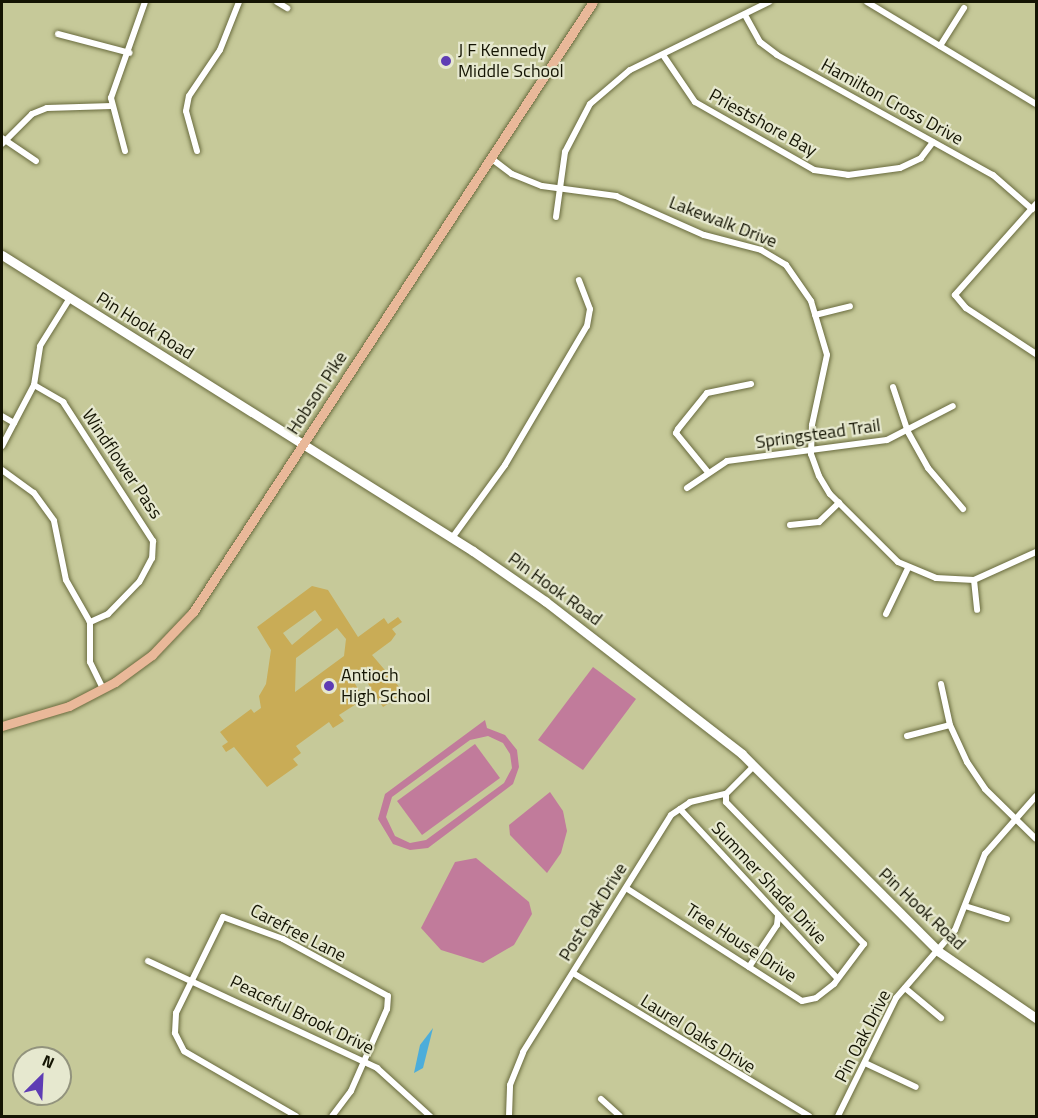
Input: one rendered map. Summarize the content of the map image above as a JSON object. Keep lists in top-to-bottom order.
{
  "streets": {
    "main road": ["Hobson Pike"],
    "street": [
      "Hamilton Cross Drive",
      "Priestshore Bay",
      "Lakewalk Drive",
      "Pin Hook Road",
      "Springstead Trail",
      "Windflower Pass",
      "Summer Shade Drive",
      "Post Oak Drive",
      "Carefree Lane",
      "Tree House Drive",
      "Peaceful Brook Drive",
      "Laurel Oaks Drive",
      "Pin Oak Drive"
    ]
  },
  "crossings": [
    ["Hamilton Cross Drive", "Priestshore Bay"],
    ["Lakewalk Drive", "Hobson Pike"],
    ["Lakewalk Drive", "Springstead Trail"],
    ["Pin Hook Road", "Hobson Pike"],
    ["Pin Hook Road", "Pin Oak Drive"],
    ["Summer Shade Drive", "Post Oak Drive"],
    ["Summer Shade Drive", "Tree House Drive"],
    ["Post Oak Drive", "Tree House Drive"],
    ["Post Oak Drive", "Laurel Oaks Drive"],
    ["Carefree Lane", "Peaceful Brook Drive"]
  ],
  "places": ["J F Kennedy Middle School", "Antioch High School"],
  "north": "top right"
}
